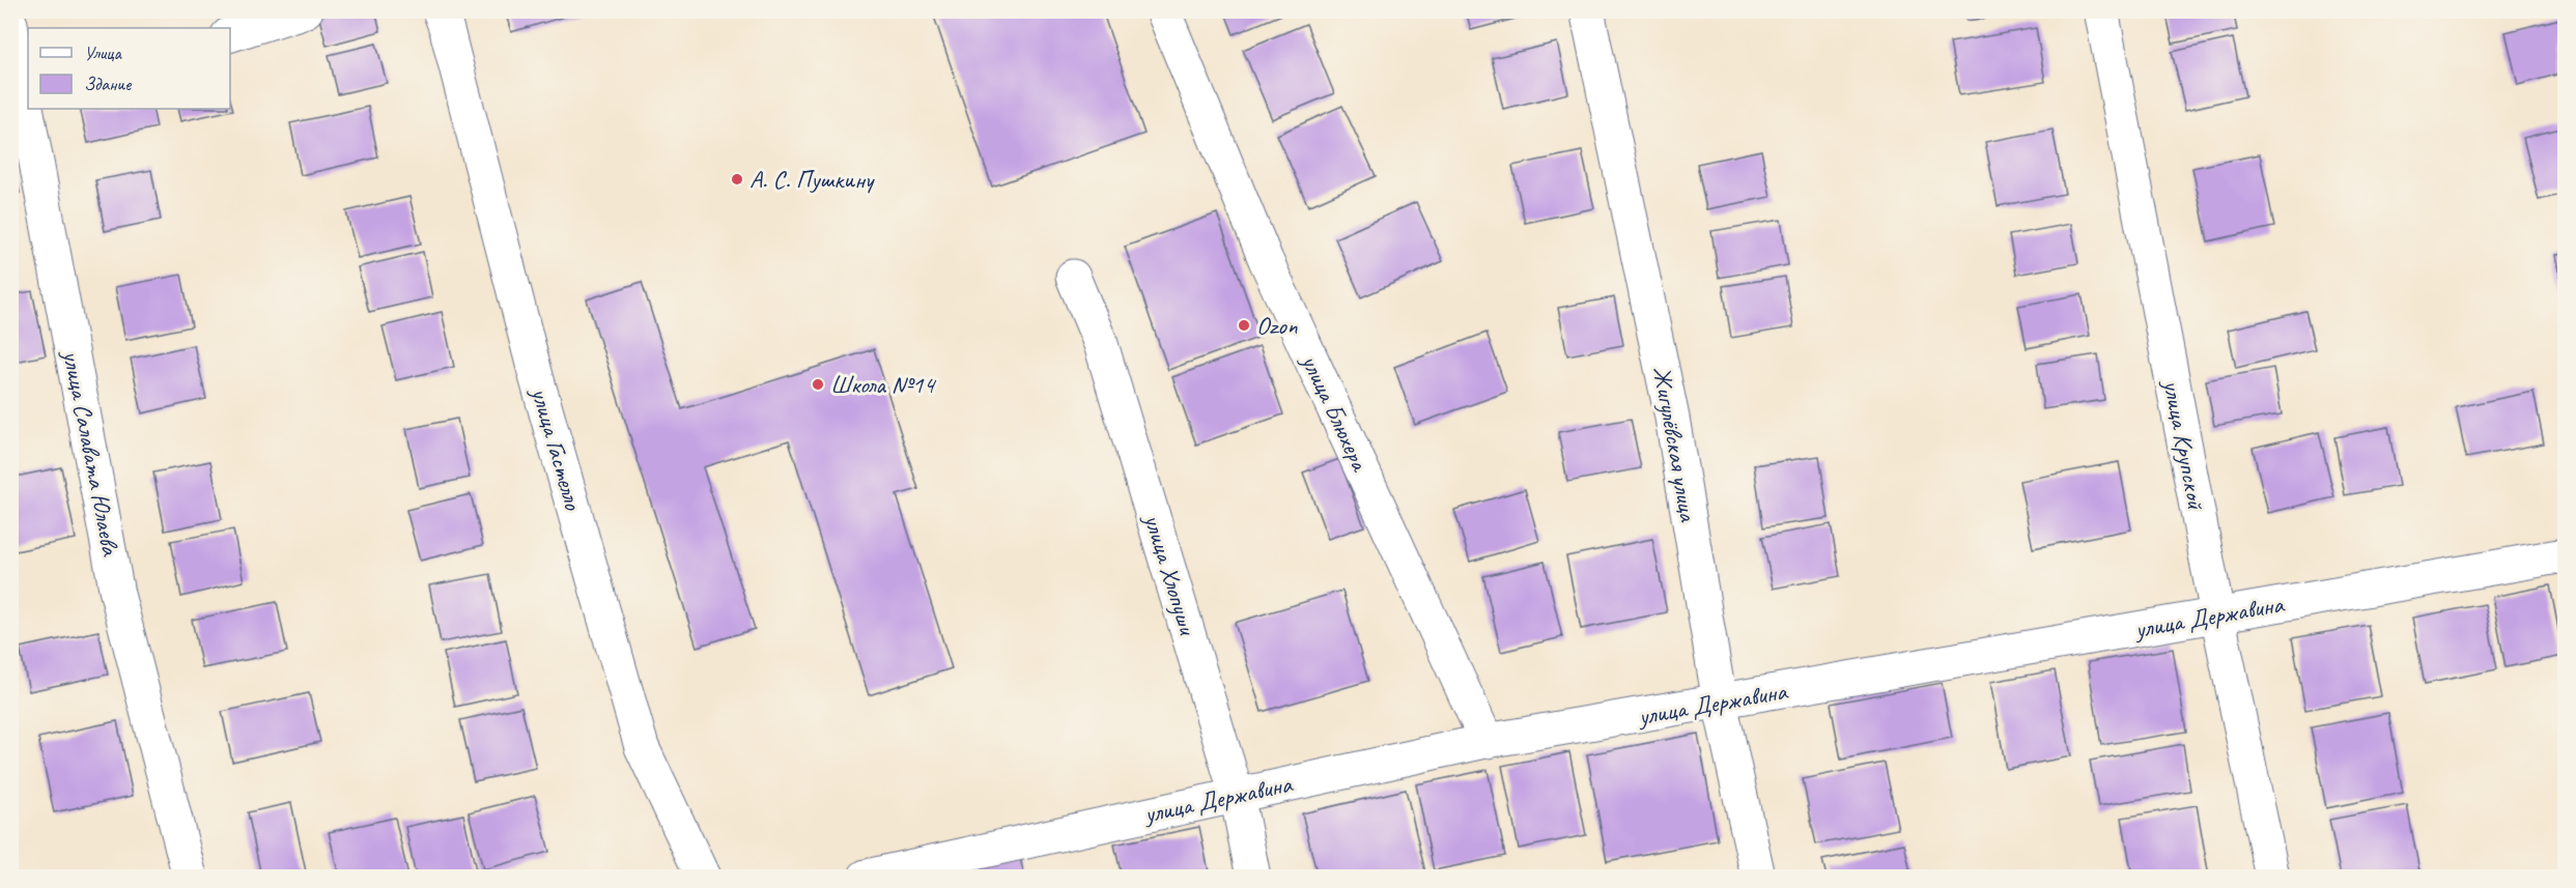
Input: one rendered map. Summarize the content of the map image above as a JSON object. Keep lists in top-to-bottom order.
{
  "streets": {
    "street": [
      "улица Блюхера",
      "Жигулёвская улица",
      "улица Крупской",
      "улица Гастелло",
      "улица Салавата Юлаева",
      "улица Хлопуши",
      "улица Державина"
    ]
  },
  "crossings": [
    ["улица Блюхера", "улица Державина"],
    ["Жигулёвская улица", "улица Державина"],
    ["улица Крупской", "улица Державина"],
    ["улица Хлопуши", "улица Державина"]
  ],
  "places": ["А. С. Пушкину", "Ozon", "Школа №14"],
  "legend": ["Улица", "Здание"]
}
